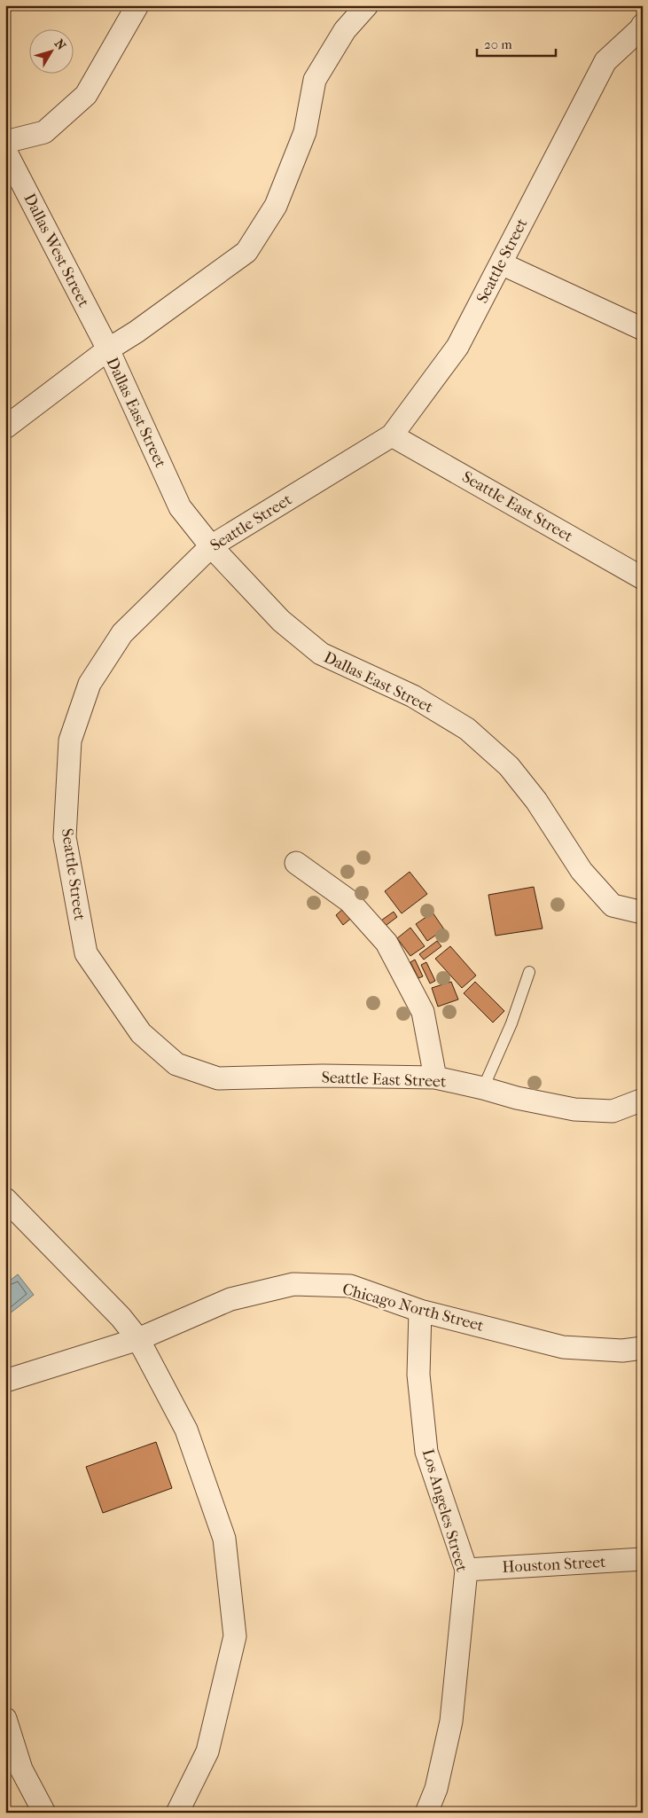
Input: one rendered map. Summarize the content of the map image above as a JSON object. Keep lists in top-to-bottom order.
{
  "streets": {
    "street": [
      "Dallas West Street",
      "Seattle Street",
      "Dallas East Street",
      "Seattle East Street",
      "Chicago North Street",
      "Los Angeles Street",
      "Houston Street"
    ]
  },
  "crossings": [
    ["Dallas West Street", "Dallas East Street"],
    ["Seattle Street", "Dallas East Street"],
    ["Seattle Street", "Seattle East Street"],
    ["Chicago North Street", "Los Angeles Street"],
    ["Los Angeles Street", "Houston Street"]
  ],
  "scale_bar": "20 m",
  "north": "top right"
}
